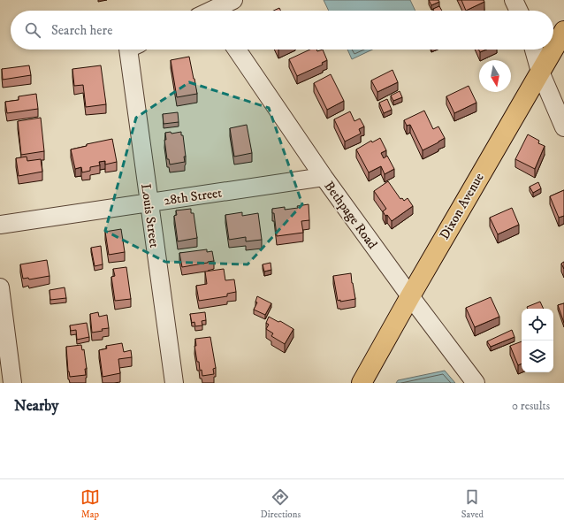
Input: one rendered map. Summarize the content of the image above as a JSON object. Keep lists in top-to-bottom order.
{
  "streets": {
    "main road": ["Dixon Avenue"],
    "street": ["28th Street", "Bethpage Road", "Louis Street"]
  },
  "crossings": [
    ["28th Street", "Bethpage Road"],
    ["28th Street", "Louis Street"],
    ["Dixon Avenue", "Bethpage Road"]
  ],
  "north": "bottom",
  "page": {
    "search": "Search here",
    "heading": ["Nearby", "0 results"],
    "nav": ["Map", "Directions", "Saved"]
  }
}
